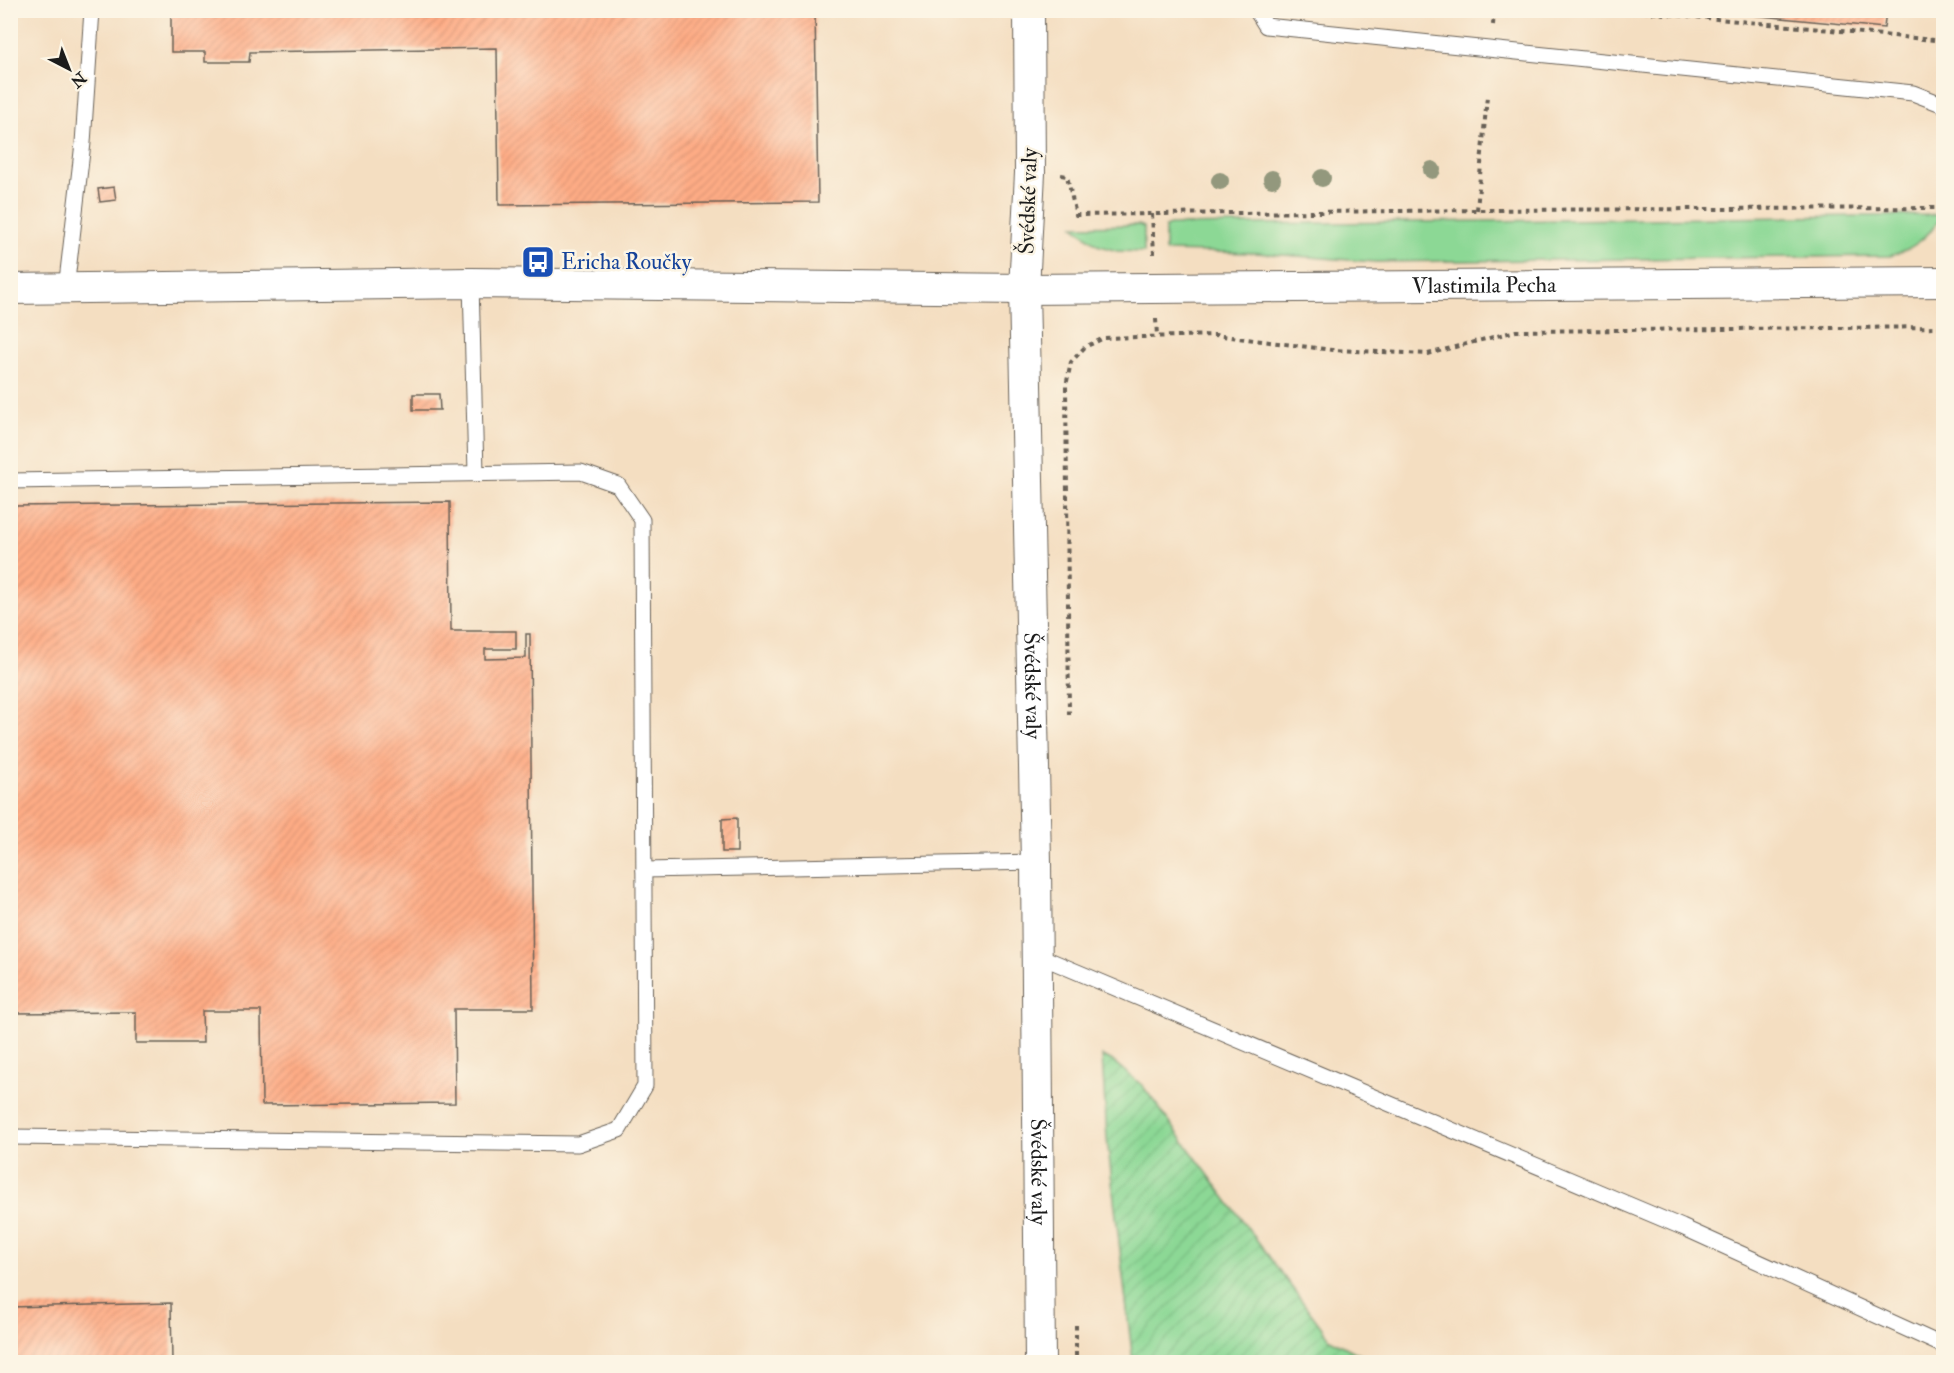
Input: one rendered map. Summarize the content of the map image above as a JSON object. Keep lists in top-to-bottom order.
{
  "streets": {
    "street": ["Švédské valy", "Vlastimila Pecha"]
  },
  "crossings": [
    ["Švédské valy", "Vlastimila Pecha"]
  ],
  "places": {
    "bus stop": ["Ericha Roučky"]
  },
  "north": "bottom right"
}
